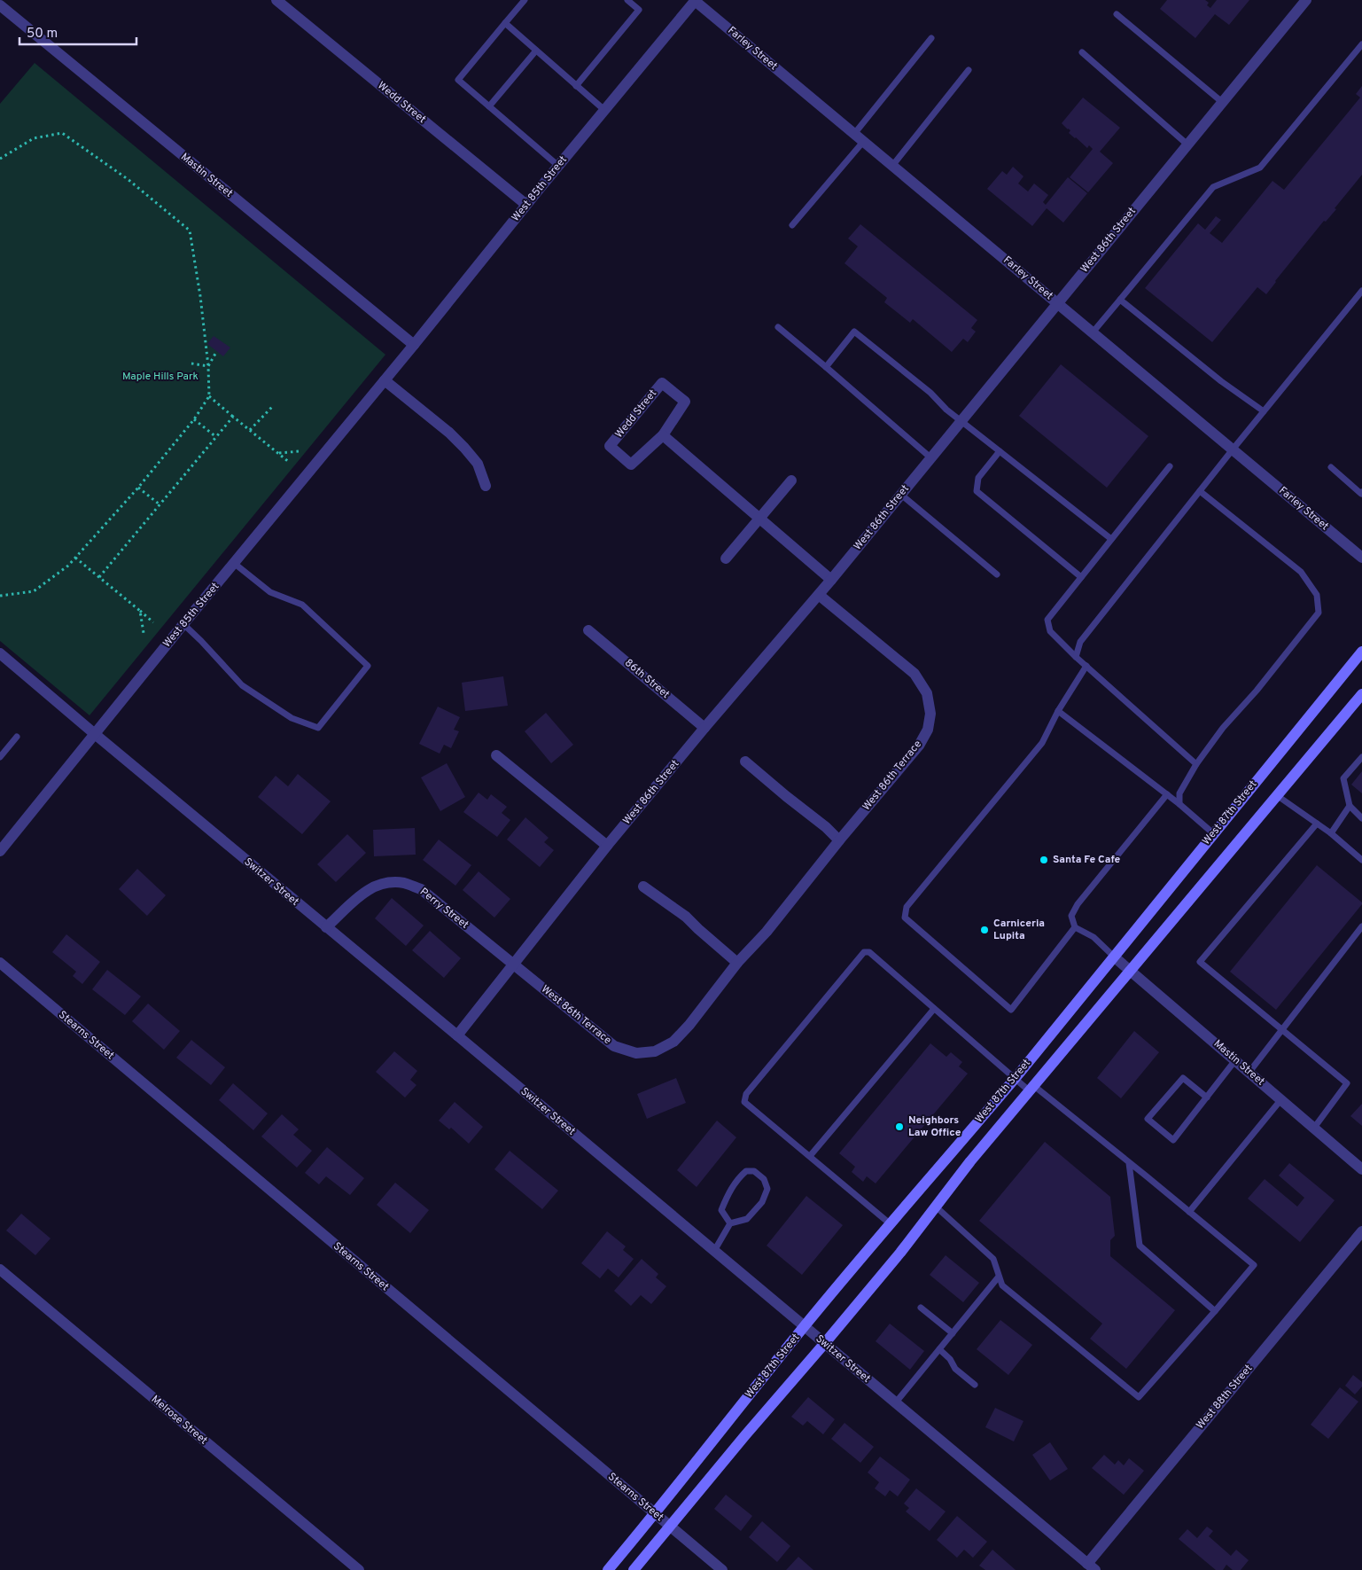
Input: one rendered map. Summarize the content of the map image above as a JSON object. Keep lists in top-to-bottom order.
{
  "streets": {
    "main road": ["West 87th Street"],
    "street": [
      "Farley Street",
      "Wedd Street",
      "Mastin Street",
      "West 85th Street",
      "West 86th Street",
      "86th Street",
      "West 86th Terrace",
      "Switzer Street",
      "Perry Street",
      "Stearns Street",
      "West 88th Street",
      "Melrose Street"
    ]
  },
  "crossings": [
    ["Farley Street", "West 85th Street"],
    ["Farley Street", "West 86th Street"],
    ["Wedd Street", "West 85th Street"],
    ["Mastin Street", "West 85th Street"],
    ["Mastin Street", "West 87th Street"],
    ["West 85th Street", "Switzer Street"],
    ["West 86th Street", "86th Street"],
    ["West 86th Street", "West 86th Terrace"],
    ["West 86th Street", "Switzer Street"],
    ["West 86th Street", "Perry Street"],
    ["West 86th Terrace", "Perry Street"],
    ["West 87th Street", "Switzer Street"],
    ["West 87th Street", "Stearns Street"],
    ["Switzer Street", "Perry Street"],
    ["Switzer Street", "West 88th Street"]
  ],
  "parks": ["Maple Hills Park"],
  "places": ["Santa Fe Cafe", "Carniceria Lupita", "Neighbors Law Office"],
  "scale_bar": "50 m"
}
